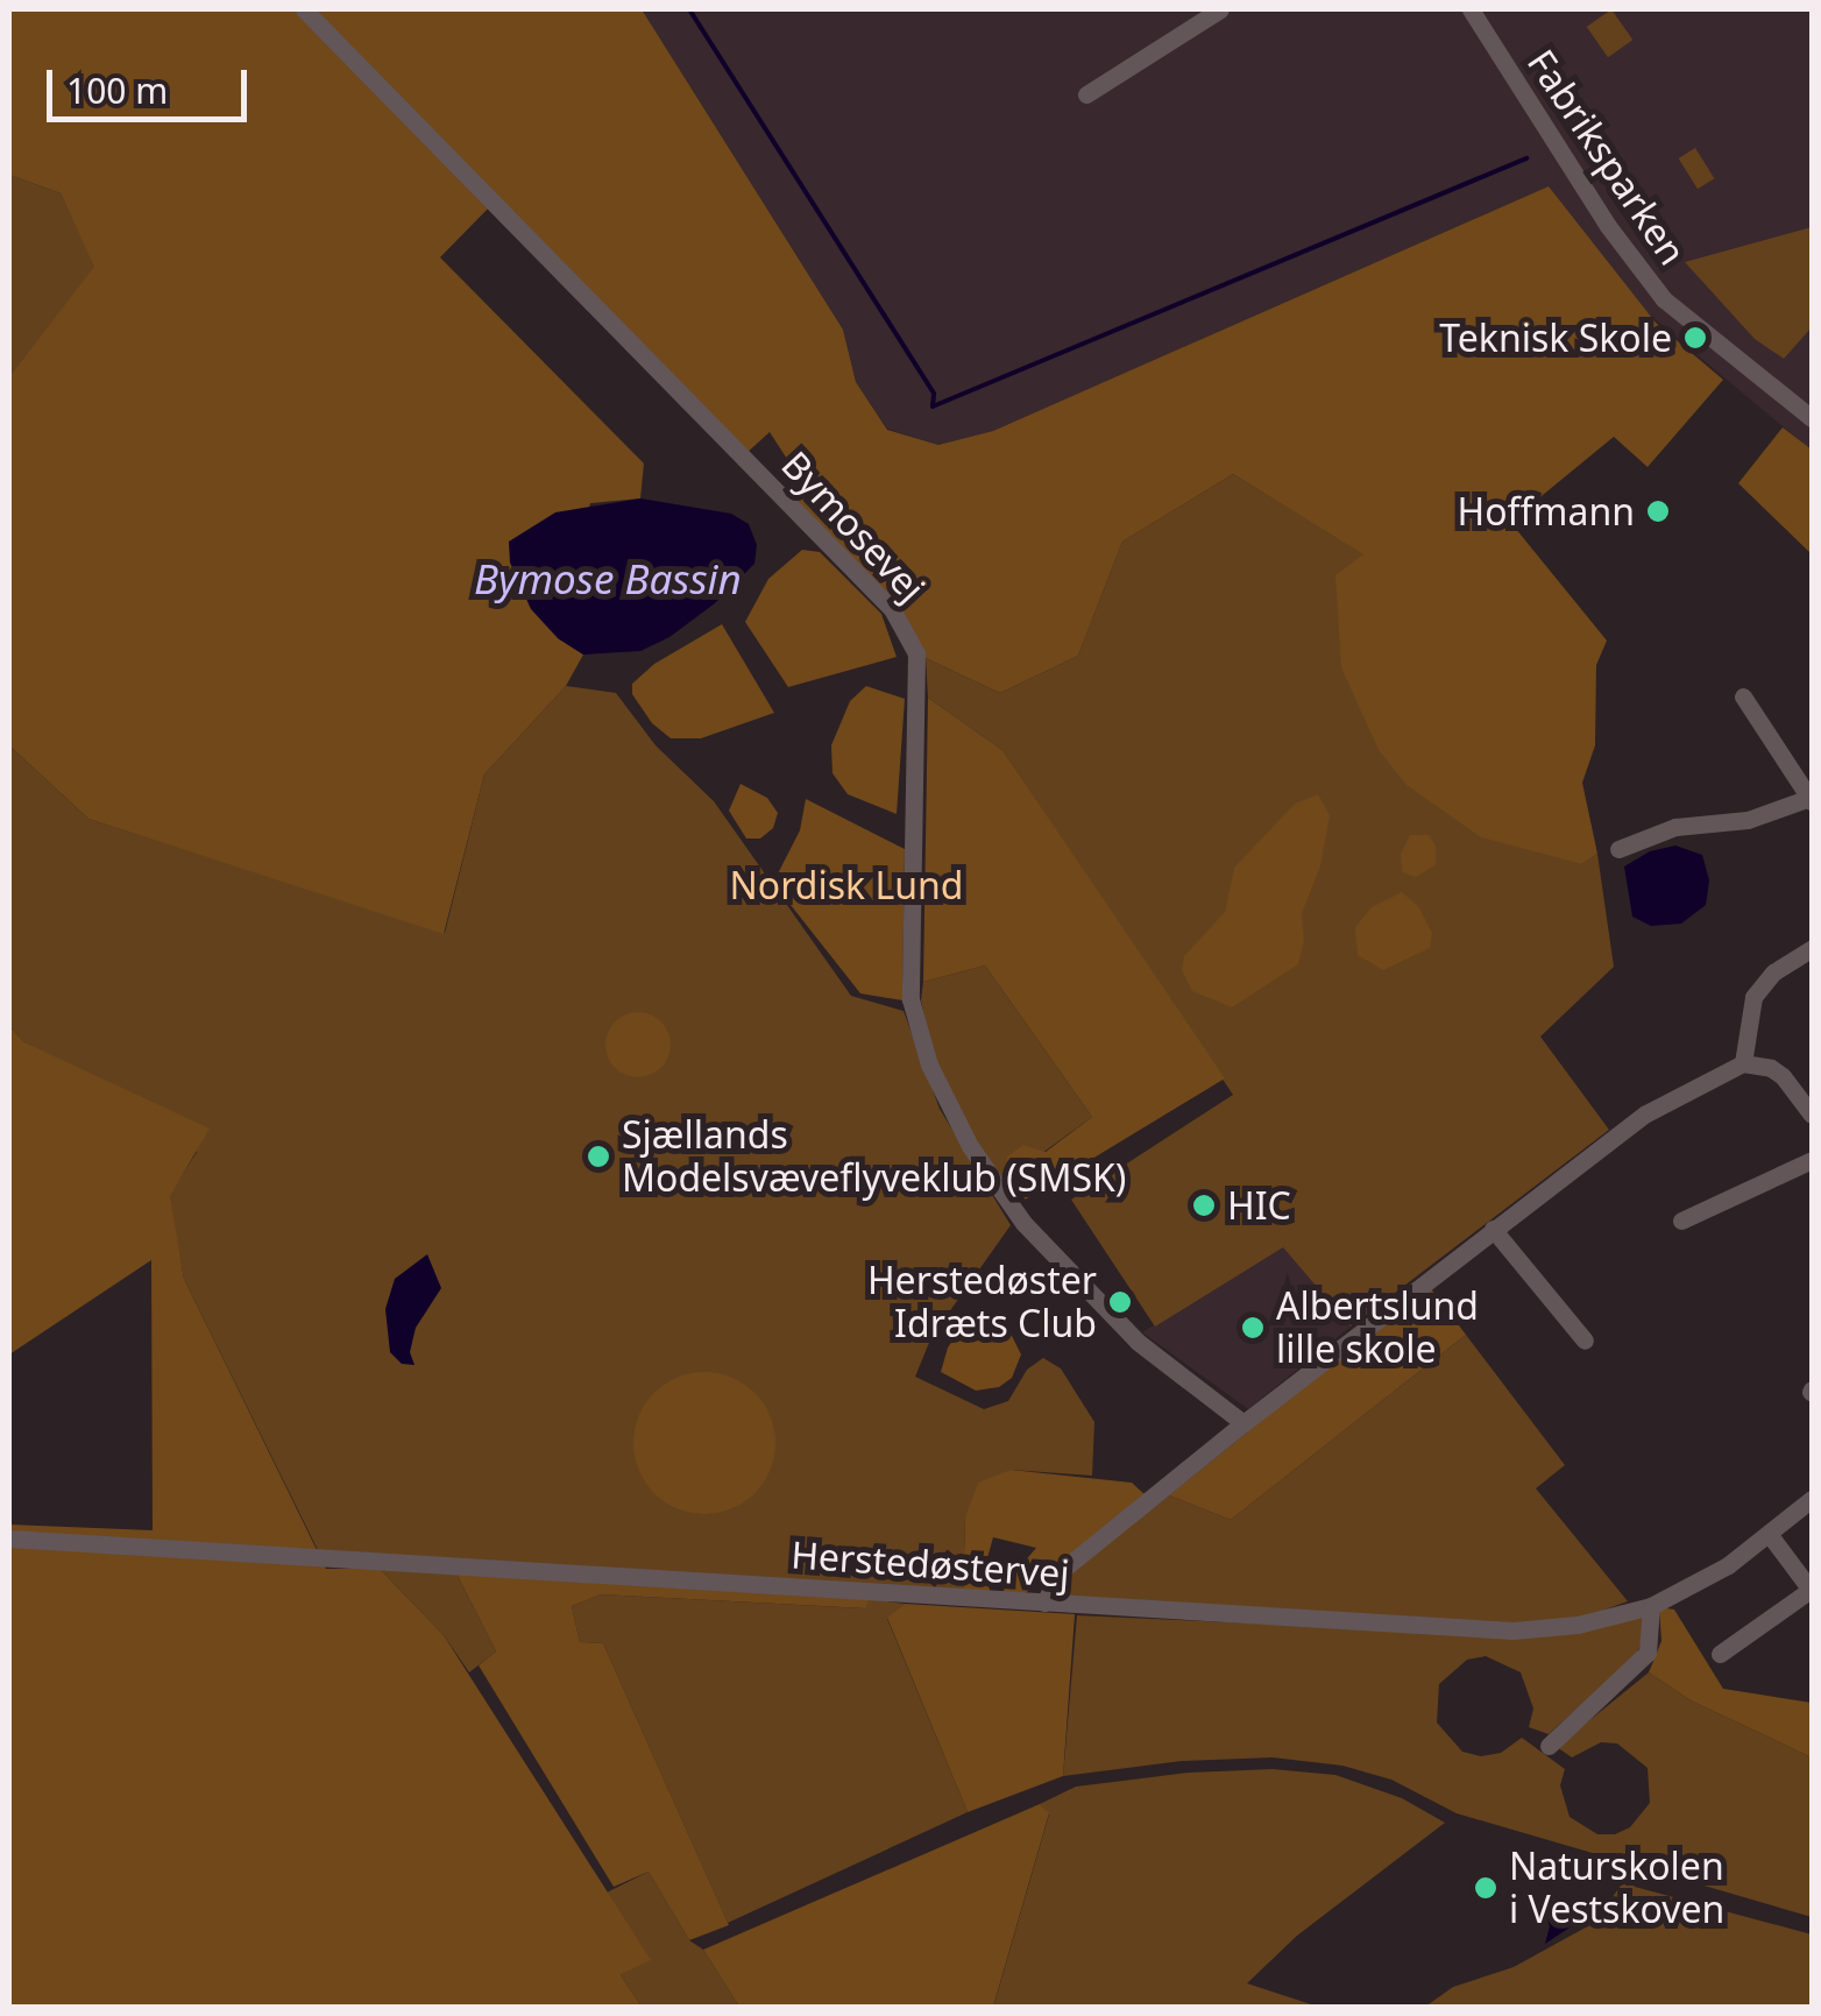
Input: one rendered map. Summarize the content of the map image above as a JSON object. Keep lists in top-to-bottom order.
{
  "streets": {
    "street": ["Fabriksparken", "Bymosevej", "Herstedøstervej"]
  },
  "water": ["Bymose Bassin"],
  "parks": ["Nordisk Lund"],
  "places": [
    "Teknisk Skole",
    "Hoffmann",
    "Sjællands Modelsvæveflyveklub (SMSK)",
    "HIC",
    "Herstedøster Idræts Club",
    "Albertslund lille skole",
    "Naturskolen i Vestskoven"
  ],
  "scale_bar": "100 m"
}
